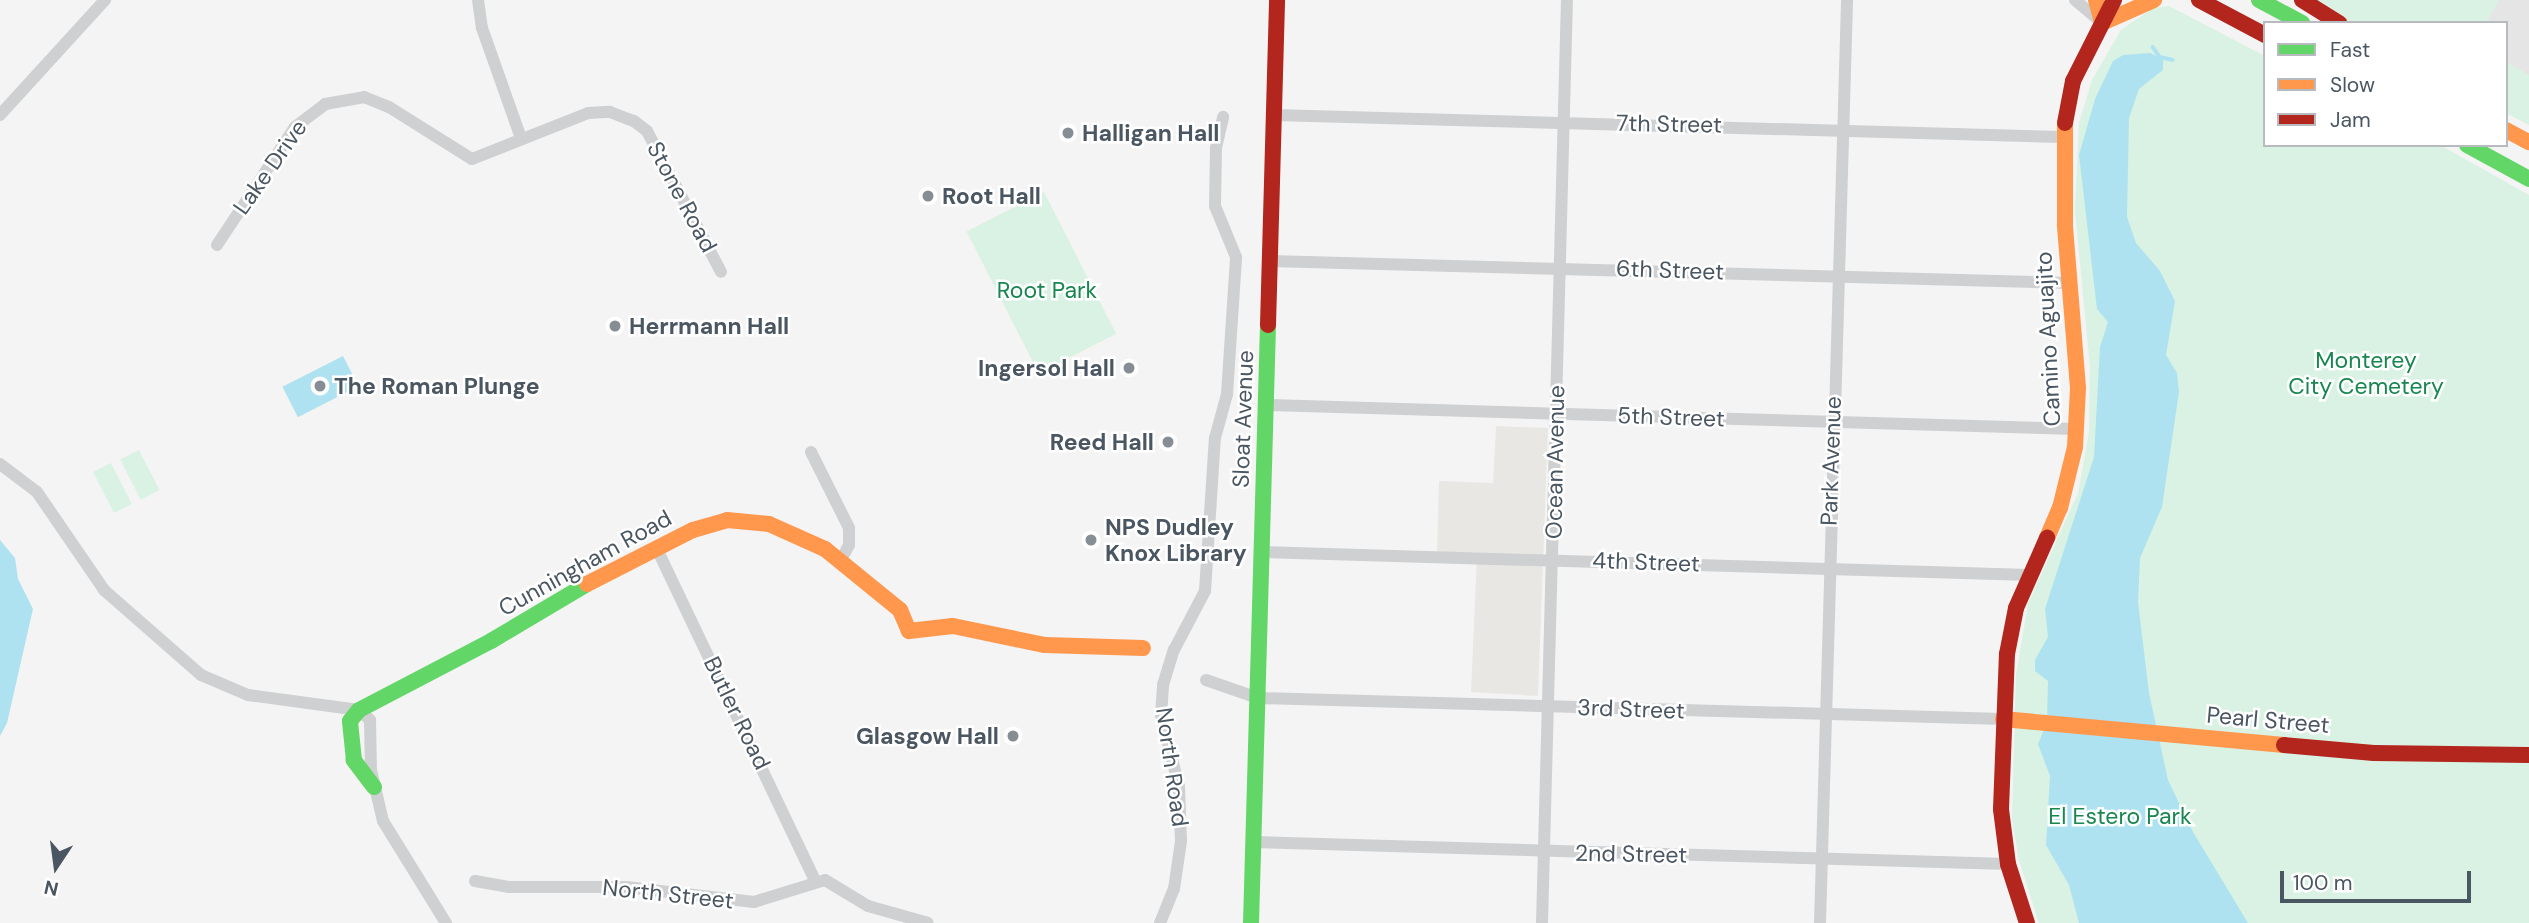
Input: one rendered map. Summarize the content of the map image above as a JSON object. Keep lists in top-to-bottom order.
{
  "streets": {
    "main road": [
      "Camino Aguajito",
      "Sloat Avenue",
      "Cunningham Road",
      "Pearl Street"
    ],
    "street": [
      "7th Street",
      "Lake Drive",
      "Stone Road",
      "6th Street",
      "5th Street",
      "Park Avenue",
      "Ocean Avenue",
      "4th Street",
      "3rd Street",
      "Butler Road",
      "North Road",
      "2nd Street",
      "North Street"
    ]
  },
  "crossings": [
    ["7th Street", "Camino Aguajito"],
    ["7th Street", "Sloat Avenue"],
    ["7th Street", "Park Avenue"],
    ["7th Street", "Ocean Avenue"],
    ["Lake Drive", "Stone Road"],
    ["6th Street", "Camino Aguajito"],
    ["6th Street", "Sloat Avenue"],
    ["6th Street", "Park Avenue"],
    ["6th Street", "Ocean Avenue"],
    ["Camino Aguajito", "5th Street"],
    ["Camino Aguajito", "4th Street"],
    ["Camino Aguajito", "3rd Street"],
    ["Camino Aguajito", "Pearl Street"],
    ["Camino Aguajito", "2nd Street"],
    ["5th Street", "Sloat Avenue"],
    ["5th Street", "Park Avenue"],
    ["5th Street", "Ocean Avenue"],
    ["Sloat Avenue", "4th Street"],
    ["Sloat Avenue", "3rd Street"],
    ["Sloat Avenue", "2nd Street"],
    ["Park Avenue", "4th Street"],
    ["Park Avenue", "3rd Street"],
    ["Park Avenue", "2nd Street"],
    ["Ocean Avenue", "4th Street"],
    ["Ocean Avenue", "3rd Street"],
    ["Ocean Avenue", "2nd Street"],
    ["Cunningham Road", "Butler Road"],
    ["3rd Street", "Pearl Street"],
    ["Butler Road", "North Street"]
  ],
  "parks": ["Root Park", "Monterey City Cemetery", "El Estero Park"],
  "places": [
    "Halligan Hall",
    "Root Hall",
    "Herrmann Hall",
    "Ingersol Hall",
    "The Roman Plunge",
    "Reed Hall",
    "NPS Dudley Knox Library",
    "Glasgow Hall"
  ],
  "legend": ["Fast", "Slow", "Jam"],
  "scale_bar": "100 m",
  "north": "bottom"
}
